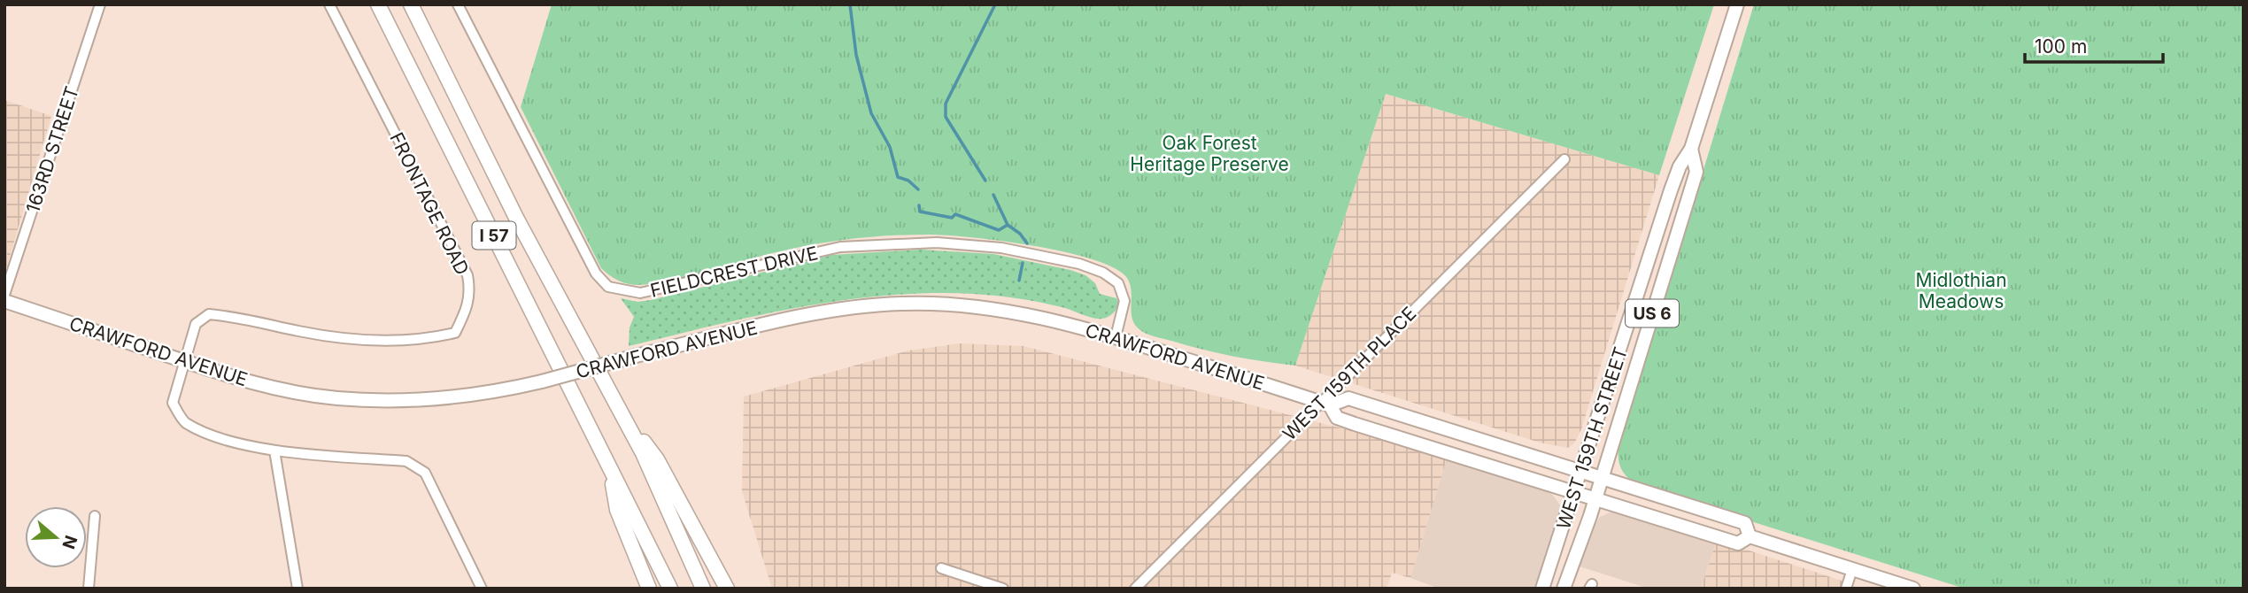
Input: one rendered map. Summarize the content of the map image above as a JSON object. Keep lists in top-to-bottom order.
{
  "streets": {
    "highway": ["I 57"],
    "main road": ["US 6", "CRAWFORD AVENUE", "WEST 159TH STREET"],
    "street": [
      "163RD STREET",
      "FRONTAGE ROAD",
      "FIELDCREST DRIVE",
      "WEST 159TH PLACE"
    ]
  },
  "crossings": [
    ["FRONTAGE ROAD", "CRAWFORD AVENUE"],
    ["FIELDCREST DRIVE", "CRAWFORD AVENUE"],
    ["CRAWFORD AVENUE", "WEST 159TH PLACE"],
    ["CRAWFORD AVENUE", "WEST 159TH STREET"]
  ],
  "parks": ["Oak Forest Heritage Preserve", "Midlothian Meadows"],
  "scale_bar": "100 m",
  "north": "right"
}
